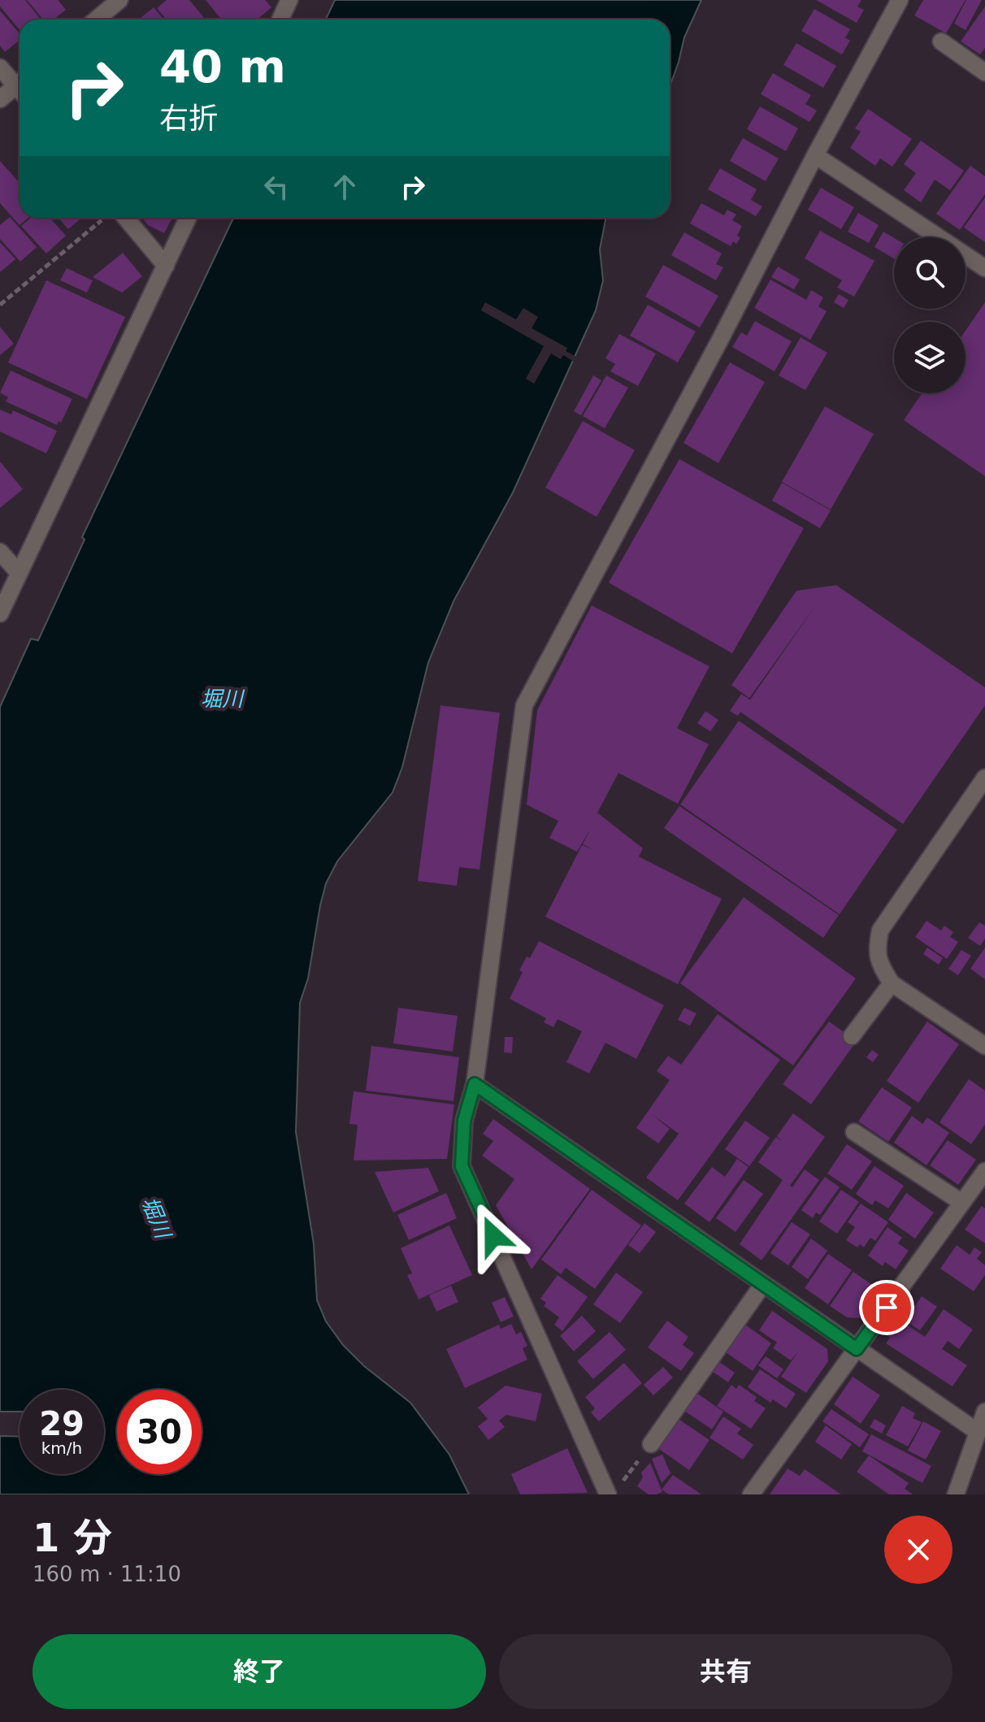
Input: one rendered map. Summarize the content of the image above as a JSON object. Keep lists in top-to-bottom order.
{
  "water": ["堀川"],
  "page": {
    "turn": ["40 m", "右折"],
    "speed": "29 km/h",
    "limit": "30",
    "heading": ["1 分", "160 m · 11:10"],
    "buttons": ["終了", "共有"]
  }
}
